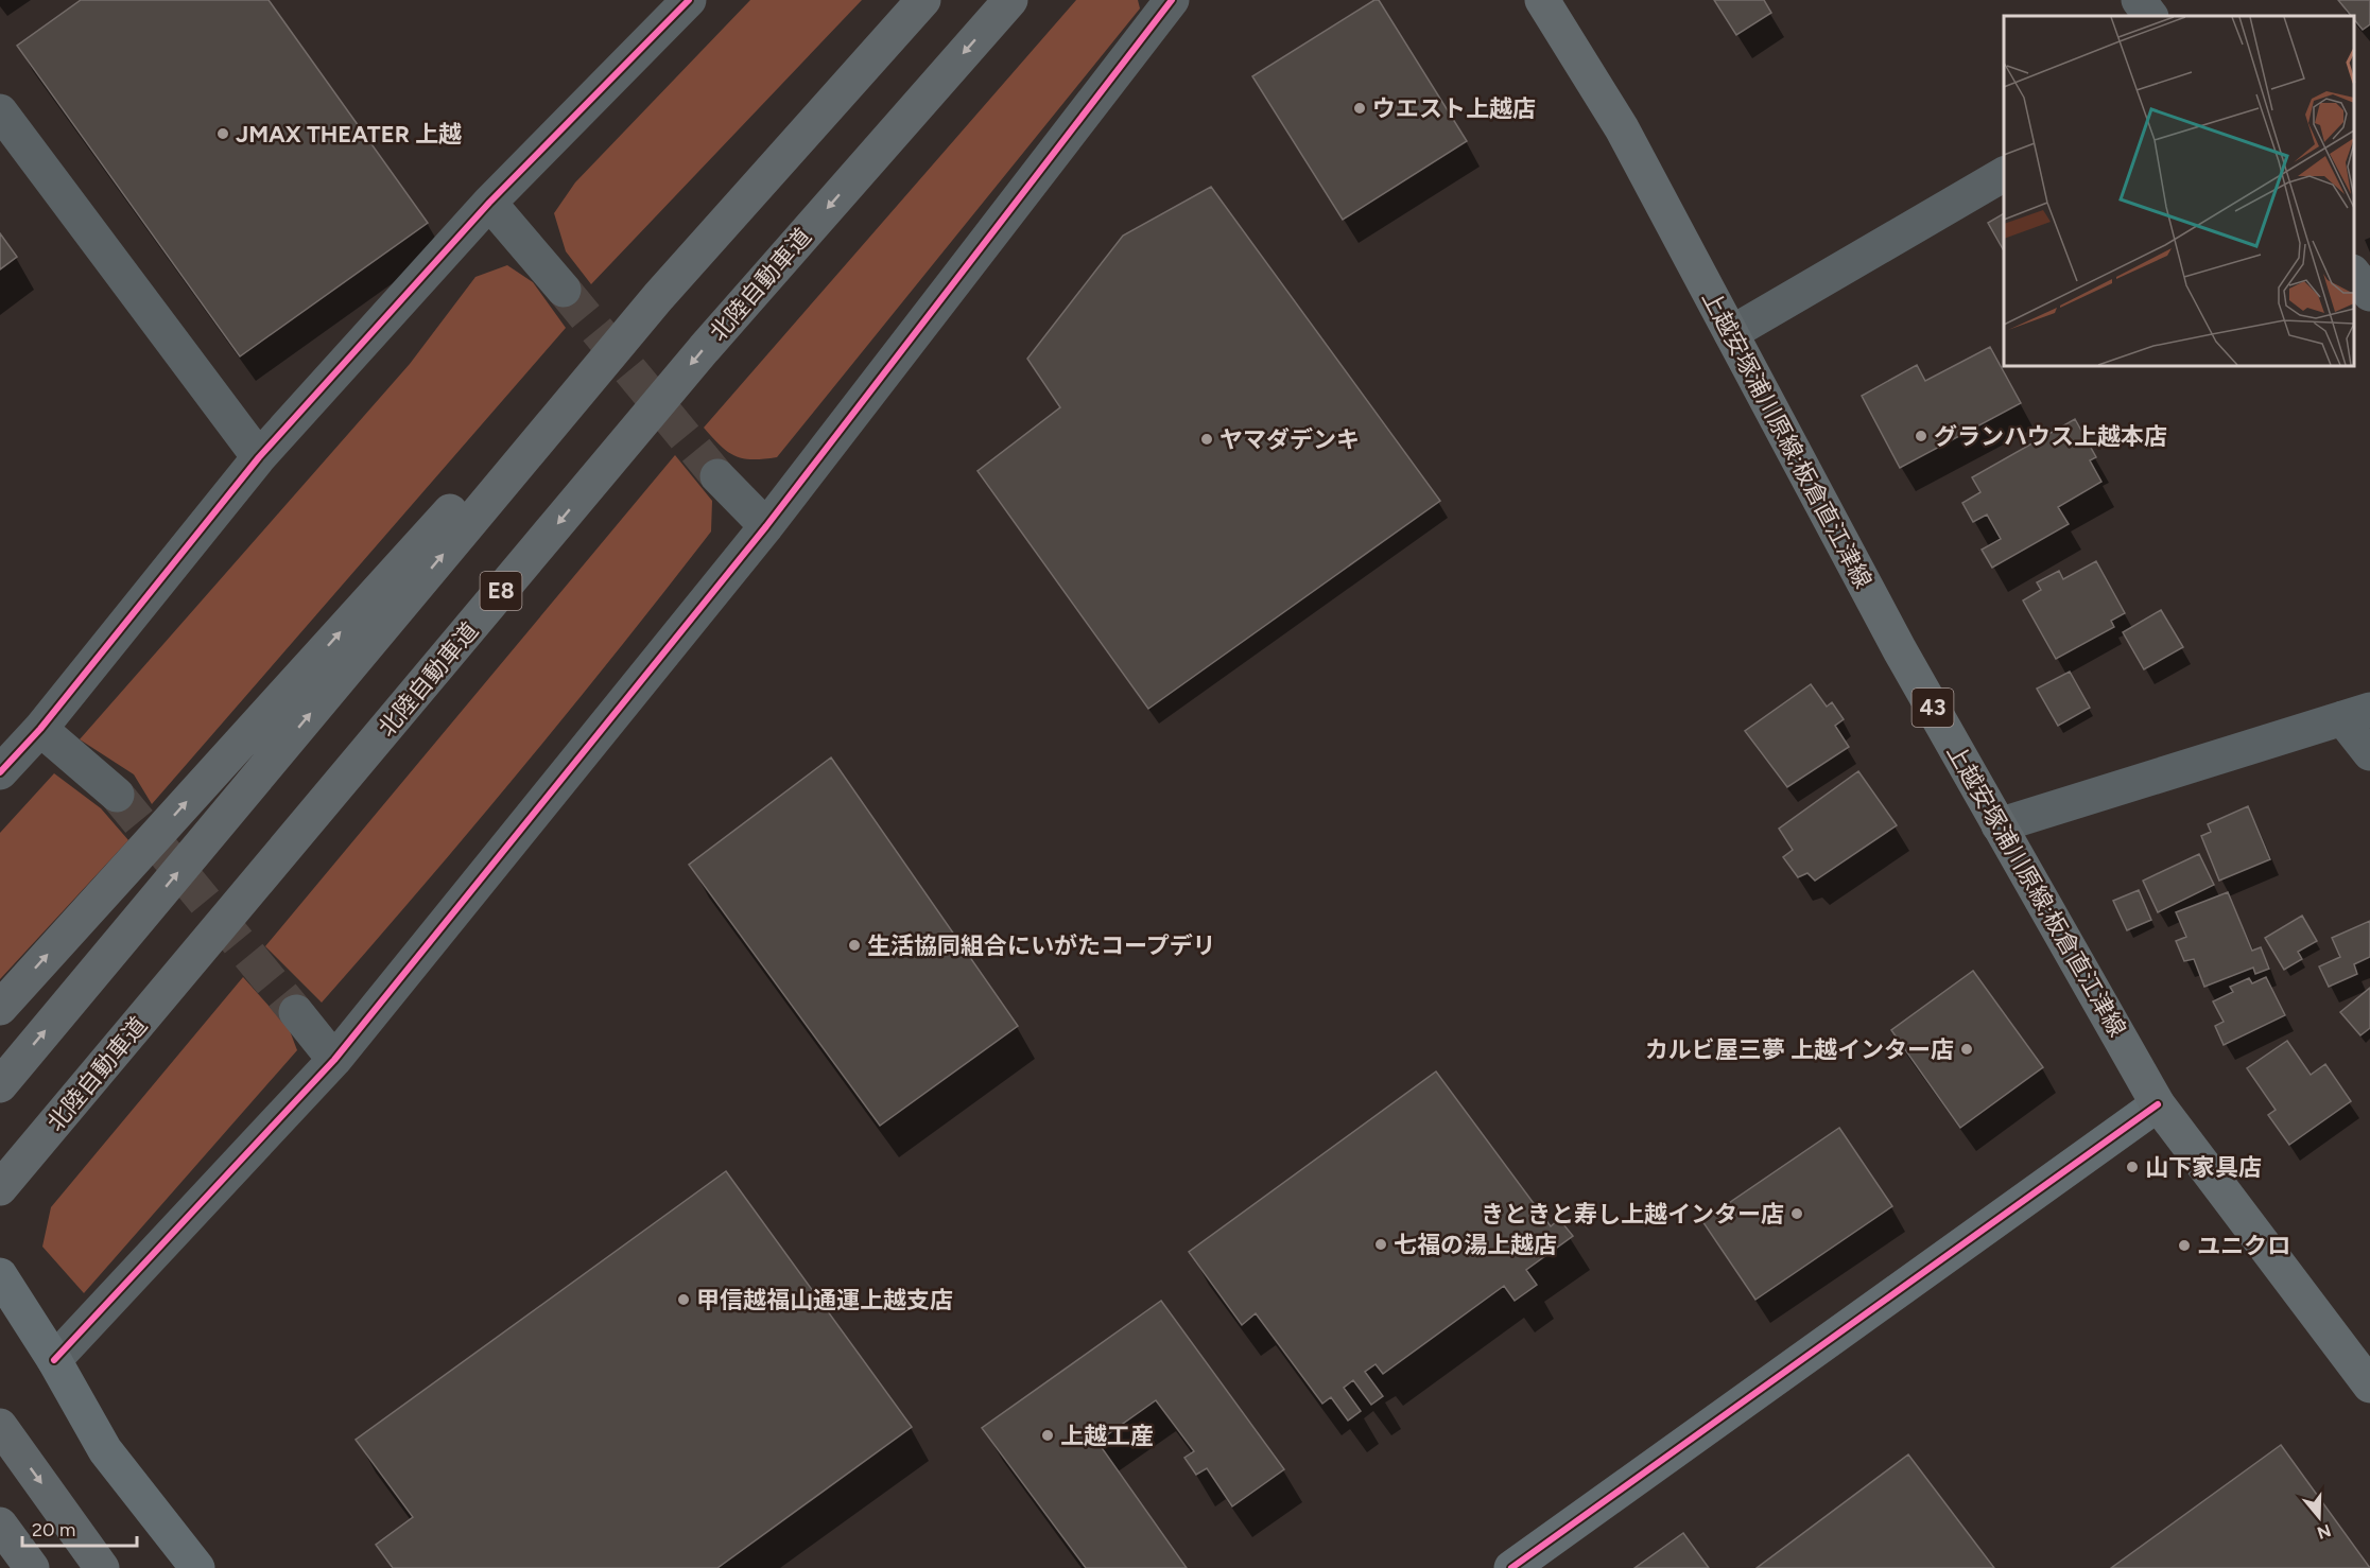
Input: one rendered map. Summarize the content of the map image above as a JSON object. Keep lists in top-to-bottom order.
{
  "streets": {
    "highway": ["北陸自動車道", "E8"],
    "main road": ["上越安塚浦川原線;板倉直江津線", "43"]
  },
  "places": [
    "ウエスト上越店",
    "JMAX THEATER 上越",
    "グランハウス上越本店",
    "ヤマダデンキ",
    "生活協同組合にいがたコープデリ",
    "カルビ屋三夢 上越インター店",
    "山下家具店",
    "きときと寿し上越インター店",
    "七福の湯上越店",
    "ユニクロ",
    "甲信越福山通運上越支店",
    "上越工産"
  ],
  "scale_bar": "20 m",
  "north": "bottom"
}
